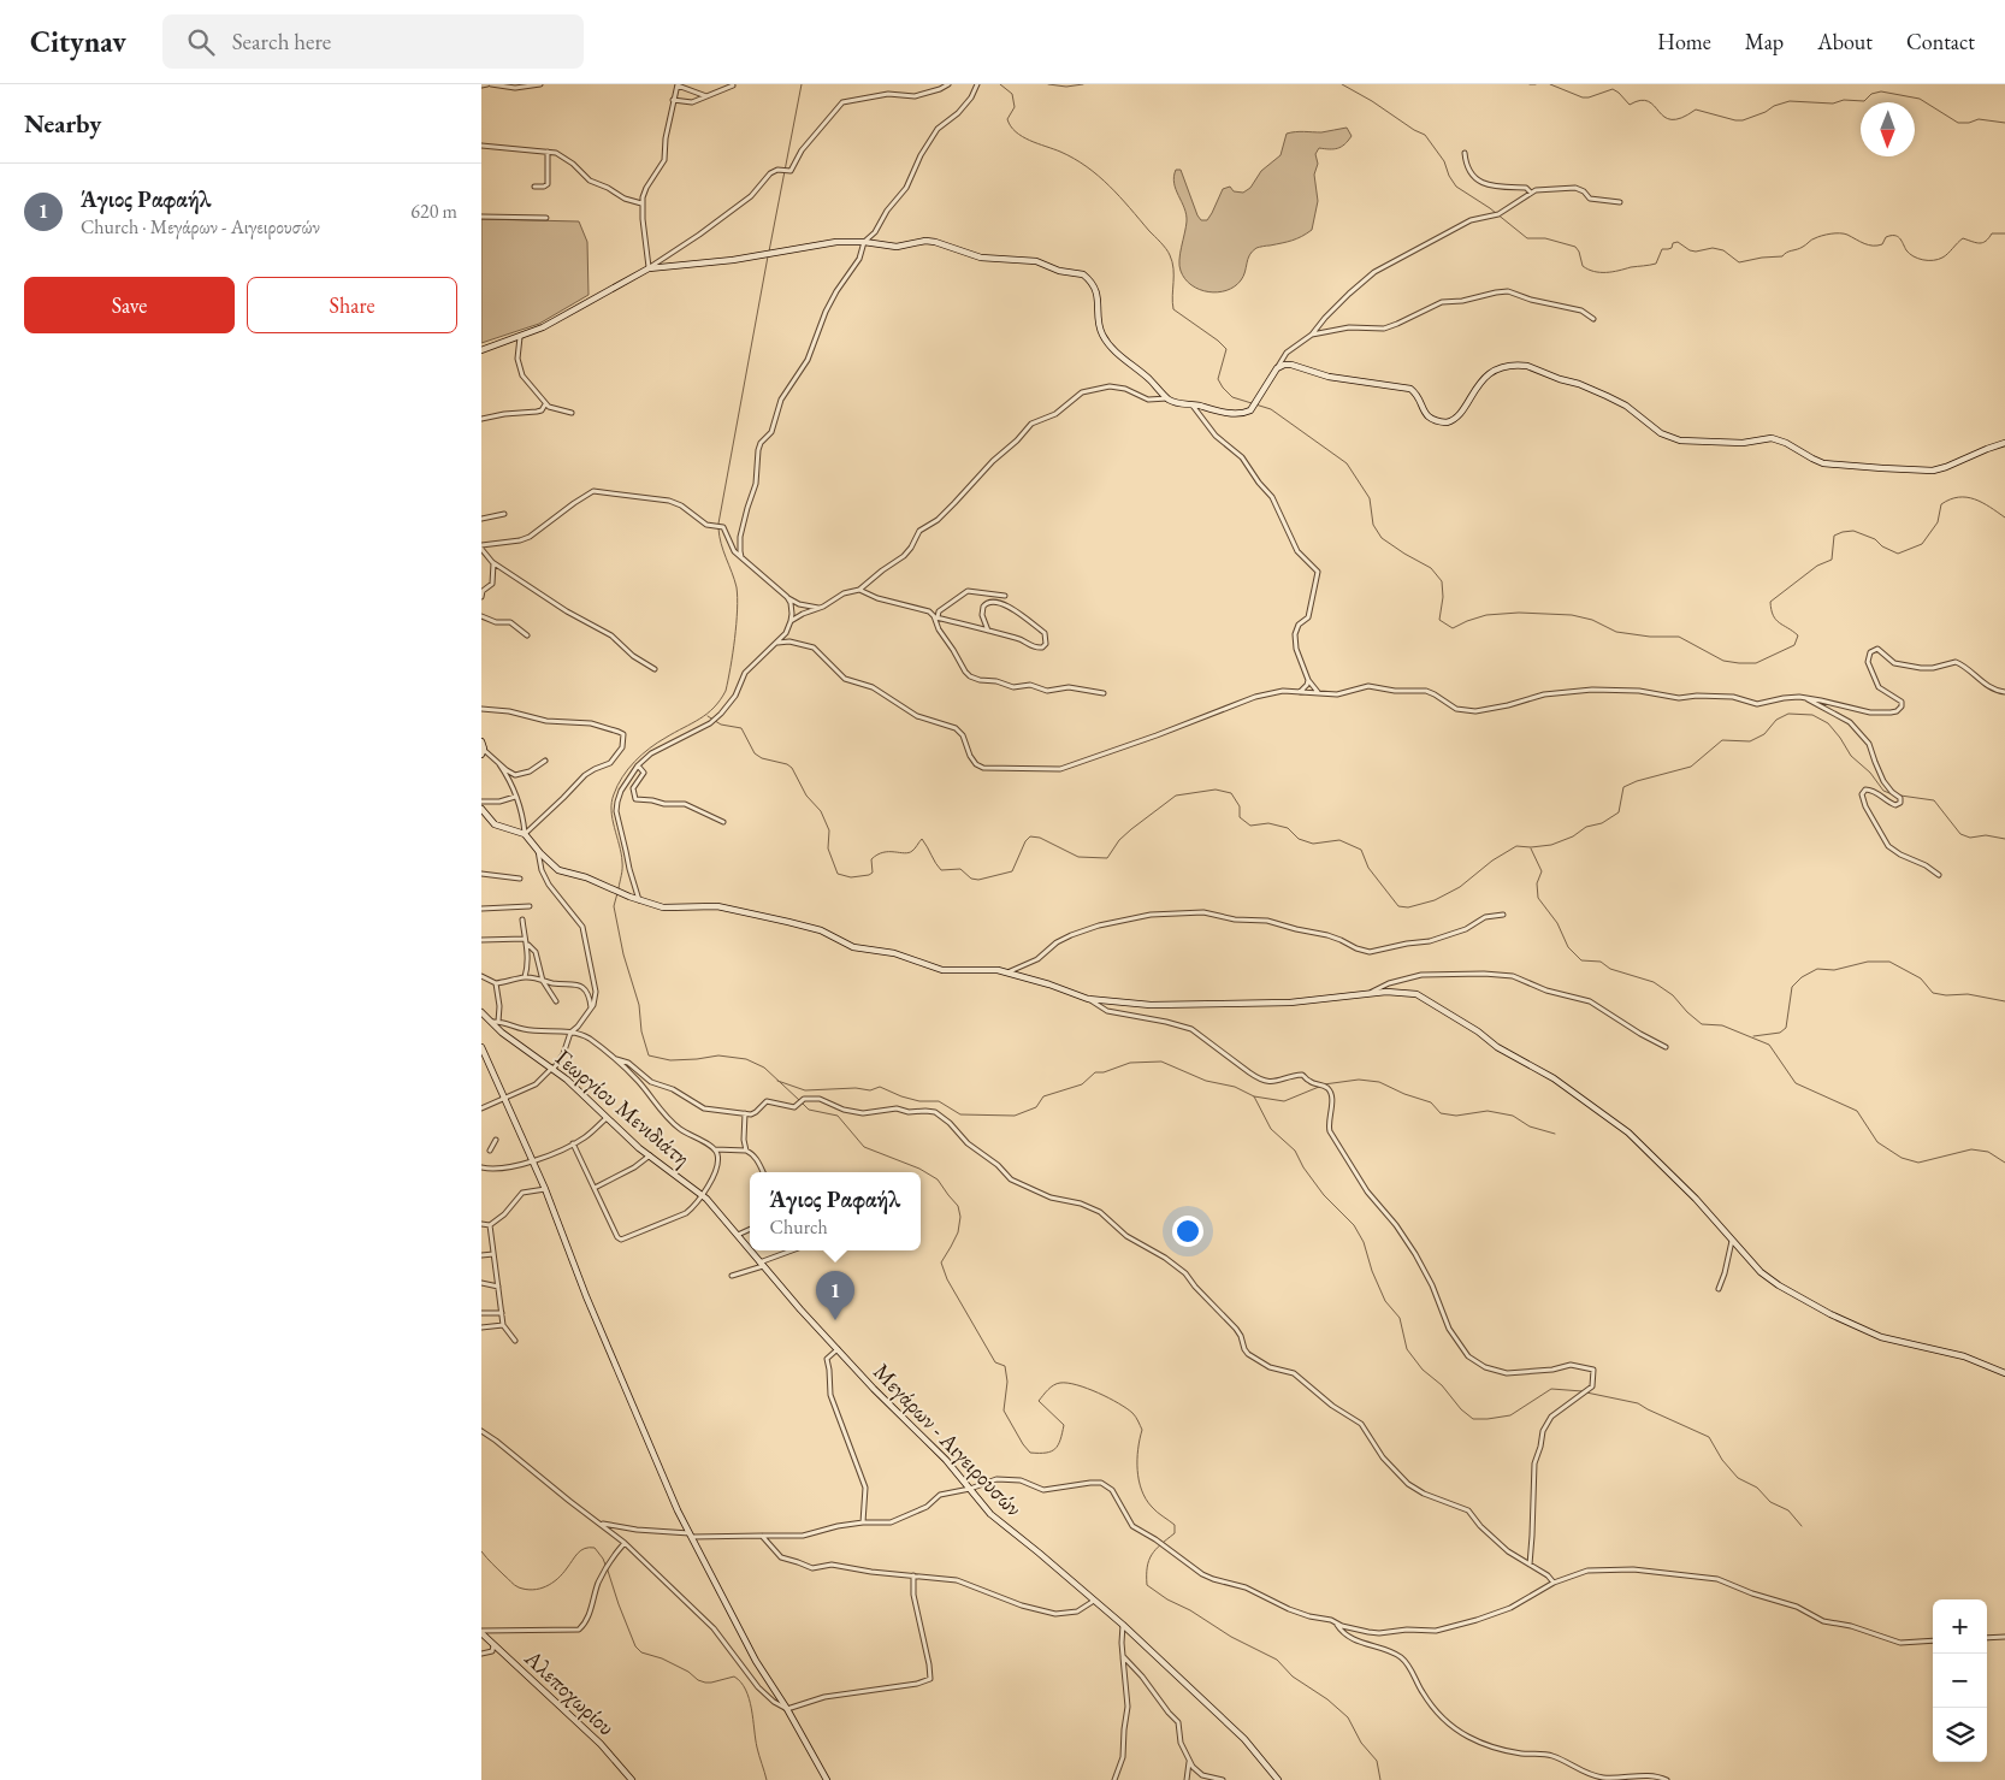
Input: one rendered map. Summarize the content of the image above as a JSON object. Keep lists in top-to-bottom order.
{
  "streets": {
    "street": ["Γεωργίου Μενιδιάτη", "Μεγάρων - Αιγειρουσών", "Αλεποχωρίου"]
  },
  "crossings": [
    ["Γεωργίου Μενιδιάτη", "Μεγάρων - Αιγειρουσών"]
  ],
  "north": "bottom",
  "page": {
    "header": "Citynav",
    "search": "Search here",
    "nav": [
      "Home",
      "Map",
      "About",
      "Contact"
    ],
    "heading": "Nearby",
    "list": [
      {
        "mark": "1",
        "name": "Άγιος Ραφαήλ",
        "note": "Church · Μεγάρων - Αιγειρουσών",
        "value": "620 m"
      }
    ],
    "buttons": ["Save", "Share"],
    "popup": ["Άγιος Ραφαήλ", "Church"],
    "pins": "1",
    "map_buttons": ["+", "−"]
  }
}
